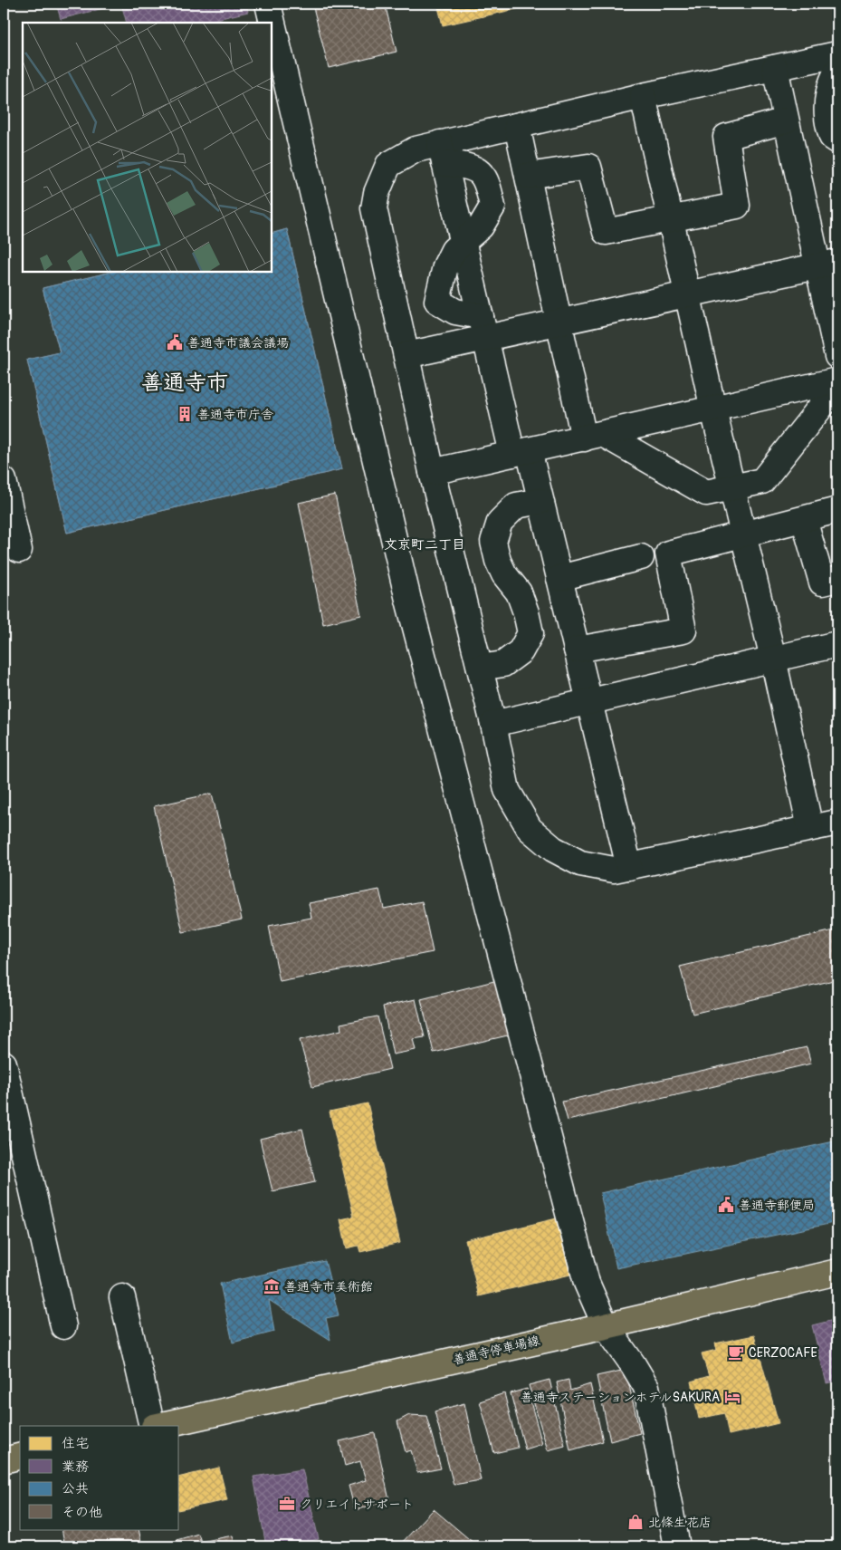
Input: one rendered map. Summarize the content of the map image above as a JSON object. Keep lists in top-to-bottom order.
{
  "streets": {
    "main road": ["善通寺停車場線"]
  },
  "districts": ["善通寺市", "文京町二丁目"],
  "places": {
    "public building": ["善通寺市議会議場", "善通寺郵便局"],
    "building": ["善通寺市庁舎"],
    "museum": ["善通寺市美術館"],
    "cafe": ["CERZOCAFE"],
    "hotel": ["善通寺ステーションホテルSAKURA"],
    "office": ["クリエイトサポート"],
    "shop": ["北條生花店"]
  },
  "legend": [
    "住宅",
    "業務",
    "公共",
    "その他"
  ]
}
